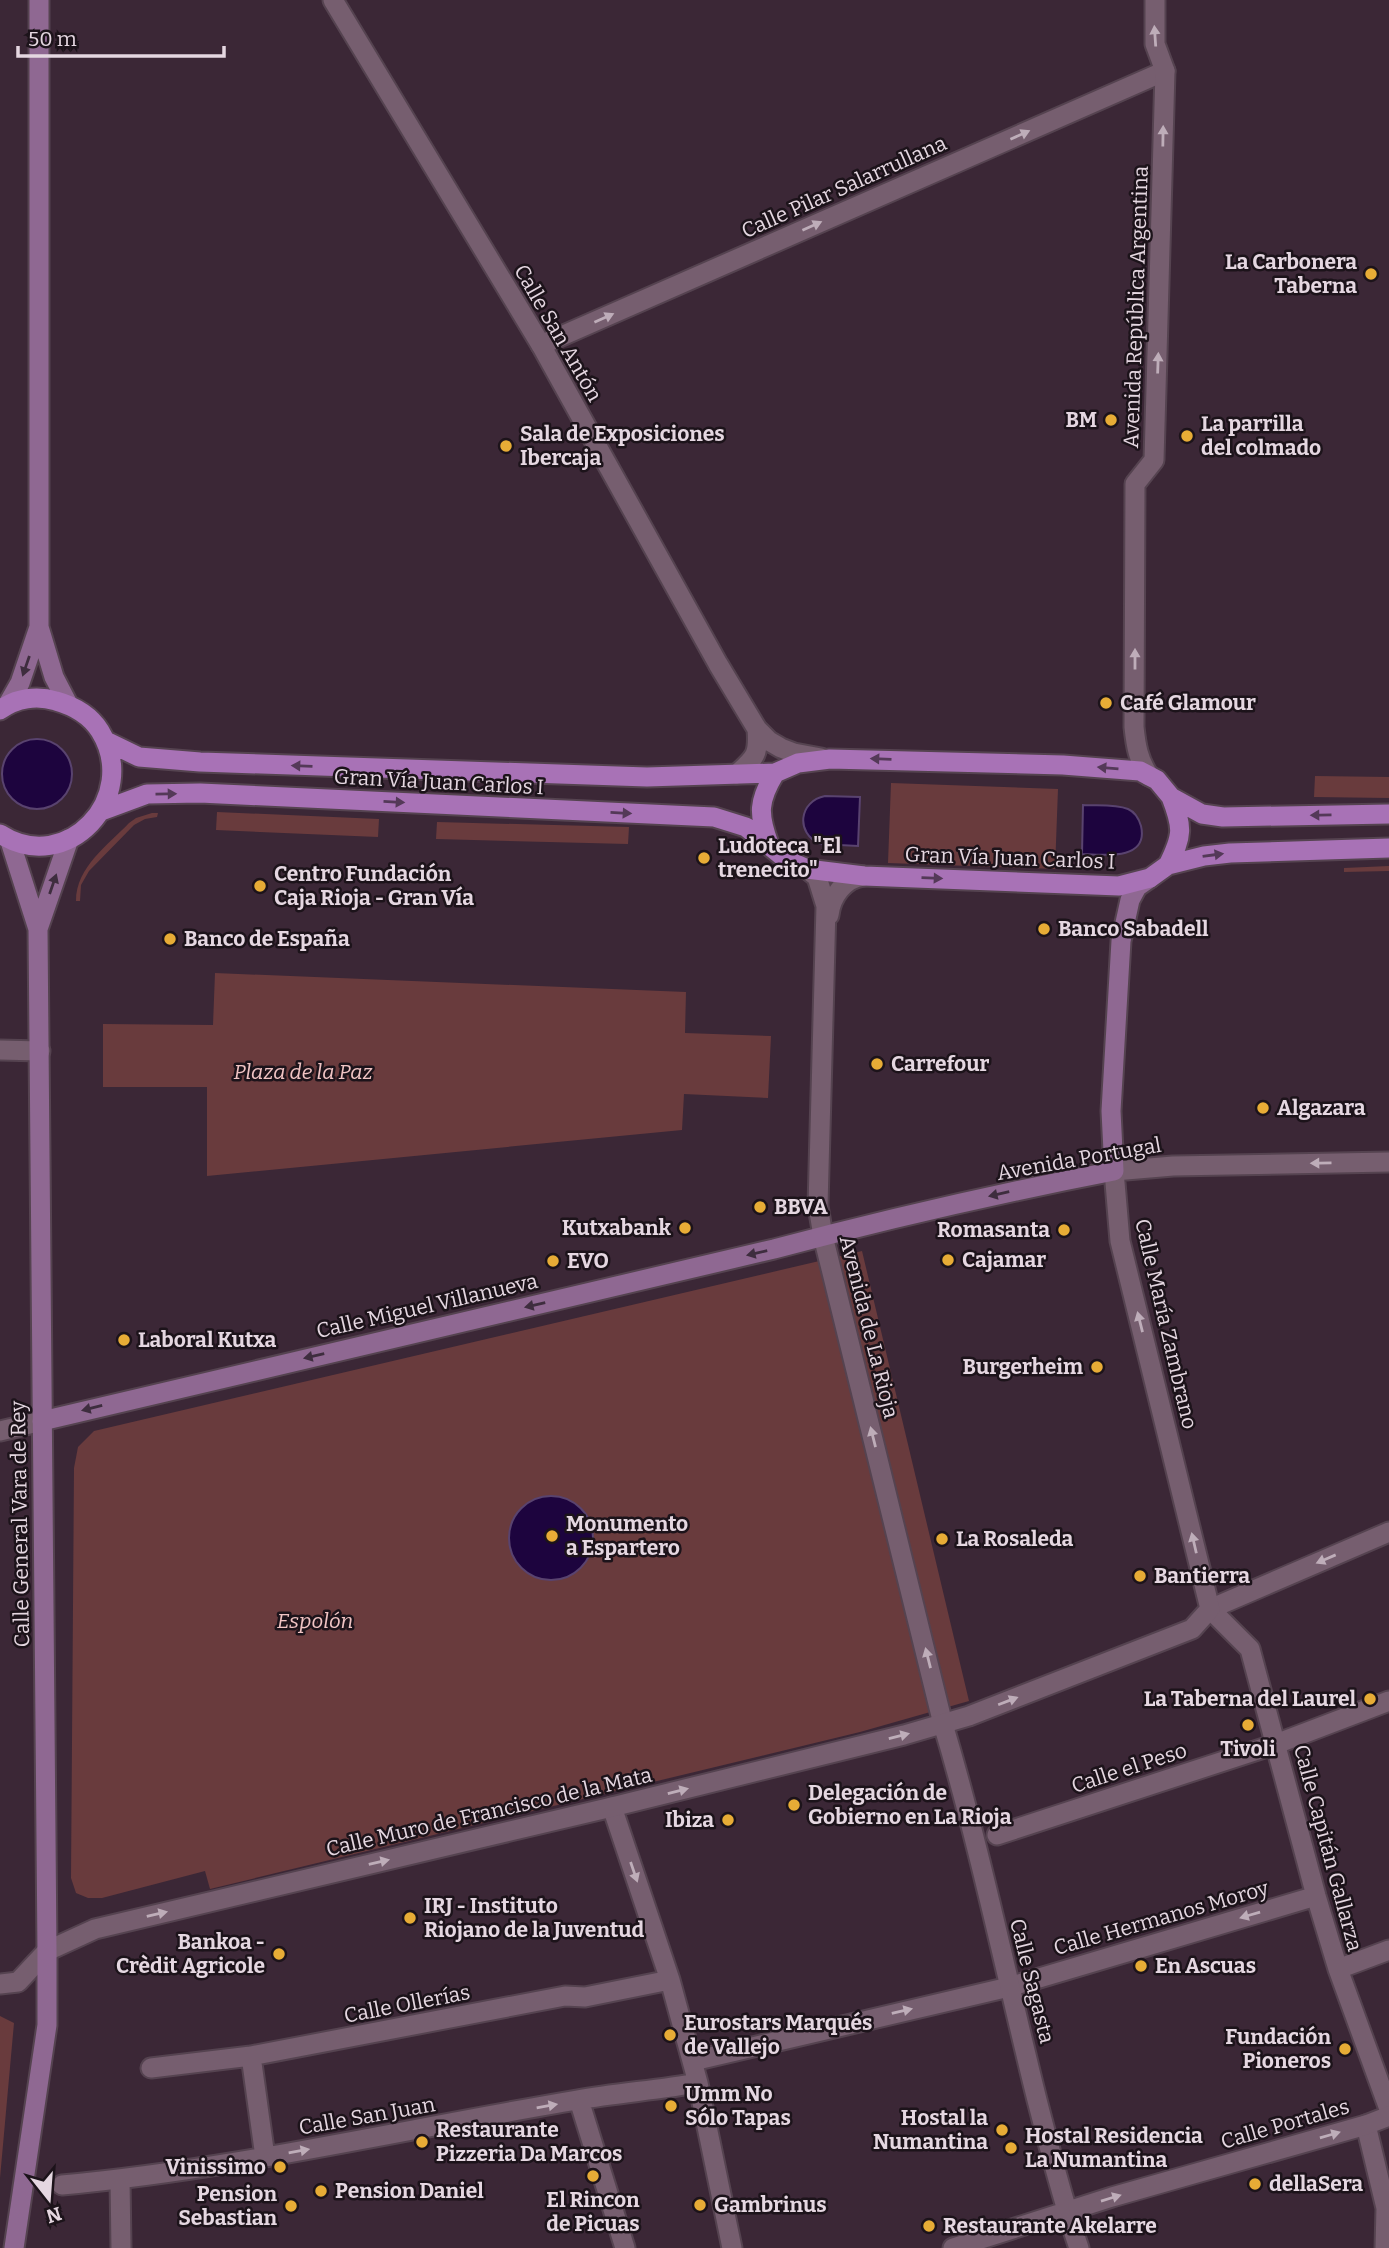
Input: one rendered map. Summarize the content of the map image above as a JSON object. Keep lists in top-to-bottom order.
{
  "streets": {
    "main road": [
      "Gran Vía Juan Carlos I",
      "Avenida Portugal",
      "Calle Miguel Villanueva",
      "Calle María Zambrano",
      "Calle General Vara de Rey"
    ],
    "street": [
      "Calle Pilar Salarrullana",
      "Avenida República Argentina",
      "Calle San Antón",
      "Avenida de La Rioja",
      "Calle el Peso",
      "Calle Muro de Francisco de la Mata",
      "Calle Capitán Gallarza",
      "Calle Hermanos Moroy",
      "Calle Sagasta",
      "Calle Ollerías",
      "Calle San Juan",
      "Calle Portales"
    ]
  },
  "crossings": [
    ["Calle Pilar Salarrullana", "Avenida República Argentina"],
    ["Calle Pilar Salarrullana", "Calle San Antón"],
    ["Avenida República Argentina", "Gran Vía Juan Carlos I"],
    ["Calle San Antón", "Gran Vía Juan Carlos I"],
    ["Gran Vía Juan Carlos I", "Calle María Zambrano"],
    ["Gran Vía Juan Carlos I", "Avenida de La Rioja"],
    ["Avenida Portugal", "Calle Miguel Villanueva"],
    ["Avenida Portugal", "Calle María Zambrano"],
    ["Avenida Portugal", "Avenida de La Rioja"],
    ["Calle Miguel Villanueva", "Avenida de La Rioja"],
    ["Calle Miguel Villanueva", "Calle General Vara de Rey"],
    ["Calle María Zambrano", "Calle Muro de Francisco de la Mata"],
    ["Calle María Zambrano", "Calle Capitán Gallarza"],
    ["Avenida de La Rioja", "Calle Muro de Francisco de la Mata"],
    ["Avenida de La Rioja", "Calle Sagasta"],
    ["Calle General Vara de Rey", "Calle Muro de Francisco de la Mata"],
    ["Calle el Peso", "Calle Capitán Gallarza"],
    ["Calle Muro de Francisco de la Mata", "Calle Capitán Gallarza"],
    ["Calle Muro de Francisco de la Mata", "Calle Sagasta"],
    ["Calle Capitán Gallarza", "Calle Hermanos Moroy"],
    ["Calle Hermanos Moroy", "Calle Sagasta"],
    ["Calle Sagasta", "Calle Portales"]
  ],
  "one_way": [
    "Calle Pilar Salarrullana",
    "Avenida República Argentina",
    "Avenida Portugal",
    "Calle Miguel Villanueva",
    "Calle María Zambrano",
    "Avenida de La Rioja",
    "Calle San Juan",
    "Calle Portales"
  ],
  "parks": ["Plaza de la Paz", "Espolón"],
  "places": [
    "La Carbonera Taberna",
    "BM",
    "La parrilla del colmado",
    "Sala de Exposiciones Ibercaja",
    "Café Glamour",
    "Ludoteca \"El trenecito\"",
    "Centro Fundación Caja Rioja - Gran Vía",
    "Banco Sabadell",
    "Banco de España",
    "Carrefour",
    "Algazara",
    "BBVA",
    "Kutxabank",
    "Romasanta",
    "Cajamar",
    "EVO",
    "Laboral Kutxa",
    "Burgerheim",
    "Monumento a Espartero",
    "La Rosaleda",
    "Bantierra",
    "La Taberna del Laurel",
    "Tivoli",
    "Delegación de Gobierno en La Rioja",
    "Ibiza",
    "IRJ - Instituto Riojano de la Juventud",
    "Bankoa - Crèdit Agricole",
    "En Ascuas",
    "Eurostars Marqués de Vallejo",
    "Fundación Pioneros",
    "Umm No Sólo Tapas",
    "Hostal la Numantina",
    "Restaurante Pizzeria Da Marcos",
    "Hostal Residencia La Numantina",
    "Vinissimo",
    "El Rincon de Picuas",
    "dellaSera",
    "Pension Daniel",
    "Gambrinus",
    "Pension Sebastian",
    "Restaurante Akelarre"
  ],
  "scale_bar": "50 m",
  "north": "bottom"
}
